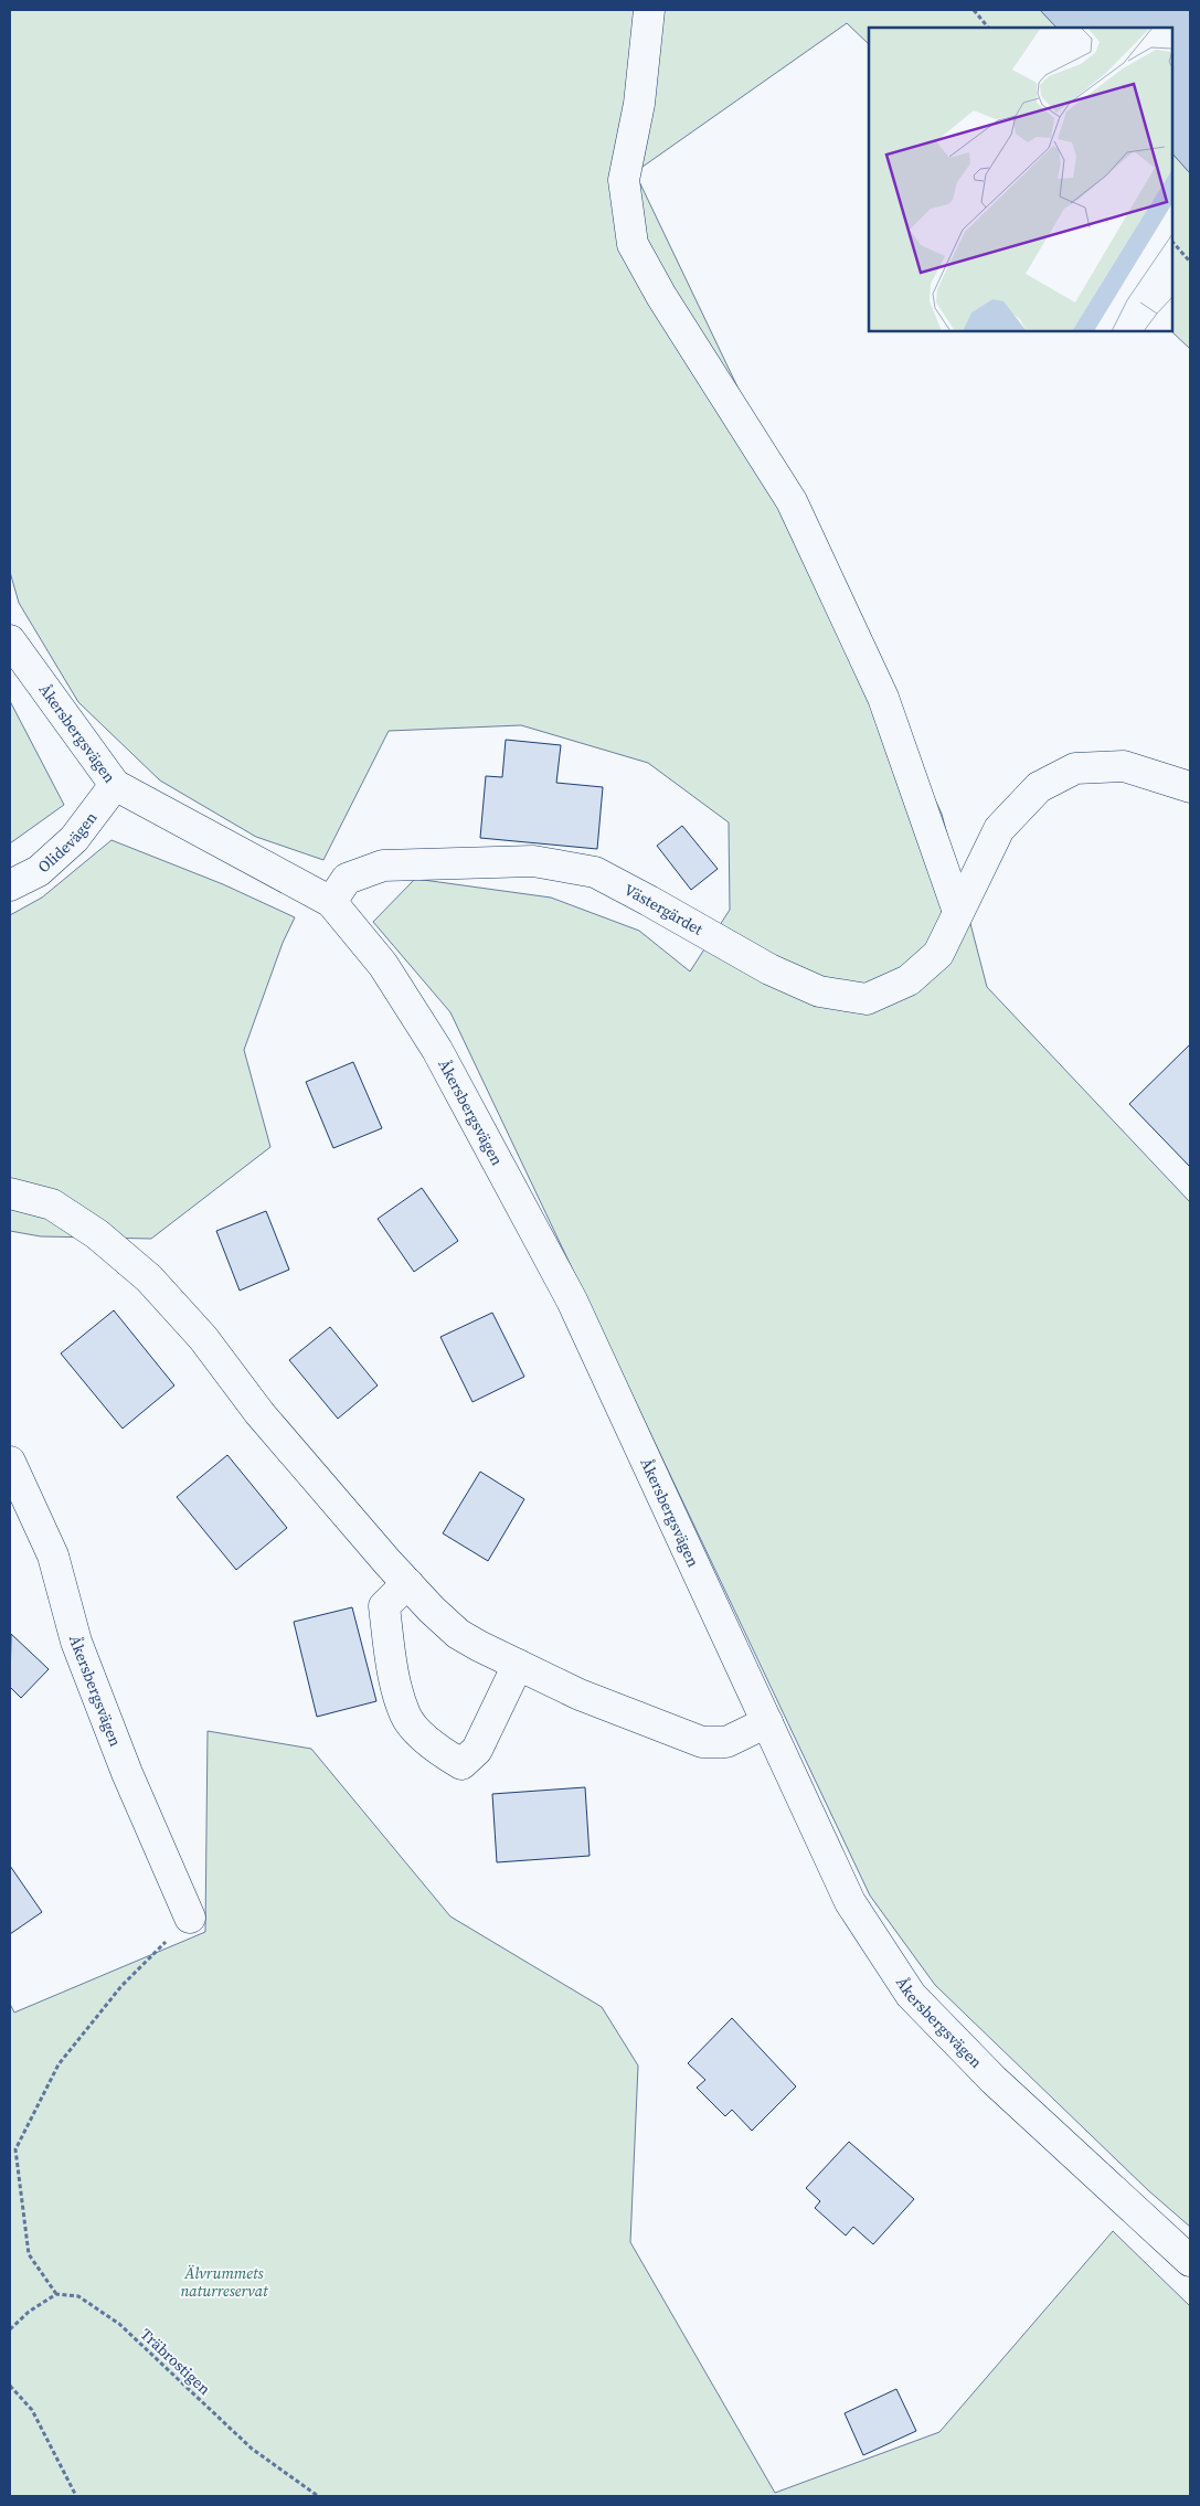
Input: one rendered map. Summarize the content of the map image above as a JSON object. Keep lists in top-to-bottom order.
{
  "streets": {
    "street": ["Åkersbergsvägen", "Olidevägen", "Västergärdet"],
    "path": ["Träbrostigen"]
  },
  "crossings": [
    ["Åkersbergsvägen", "Olidevägen"],
    ["Åkersbergsvägen", "Västergärdet"]
  ],
  "parks": ["Älvrummets naturreservat"]
}
